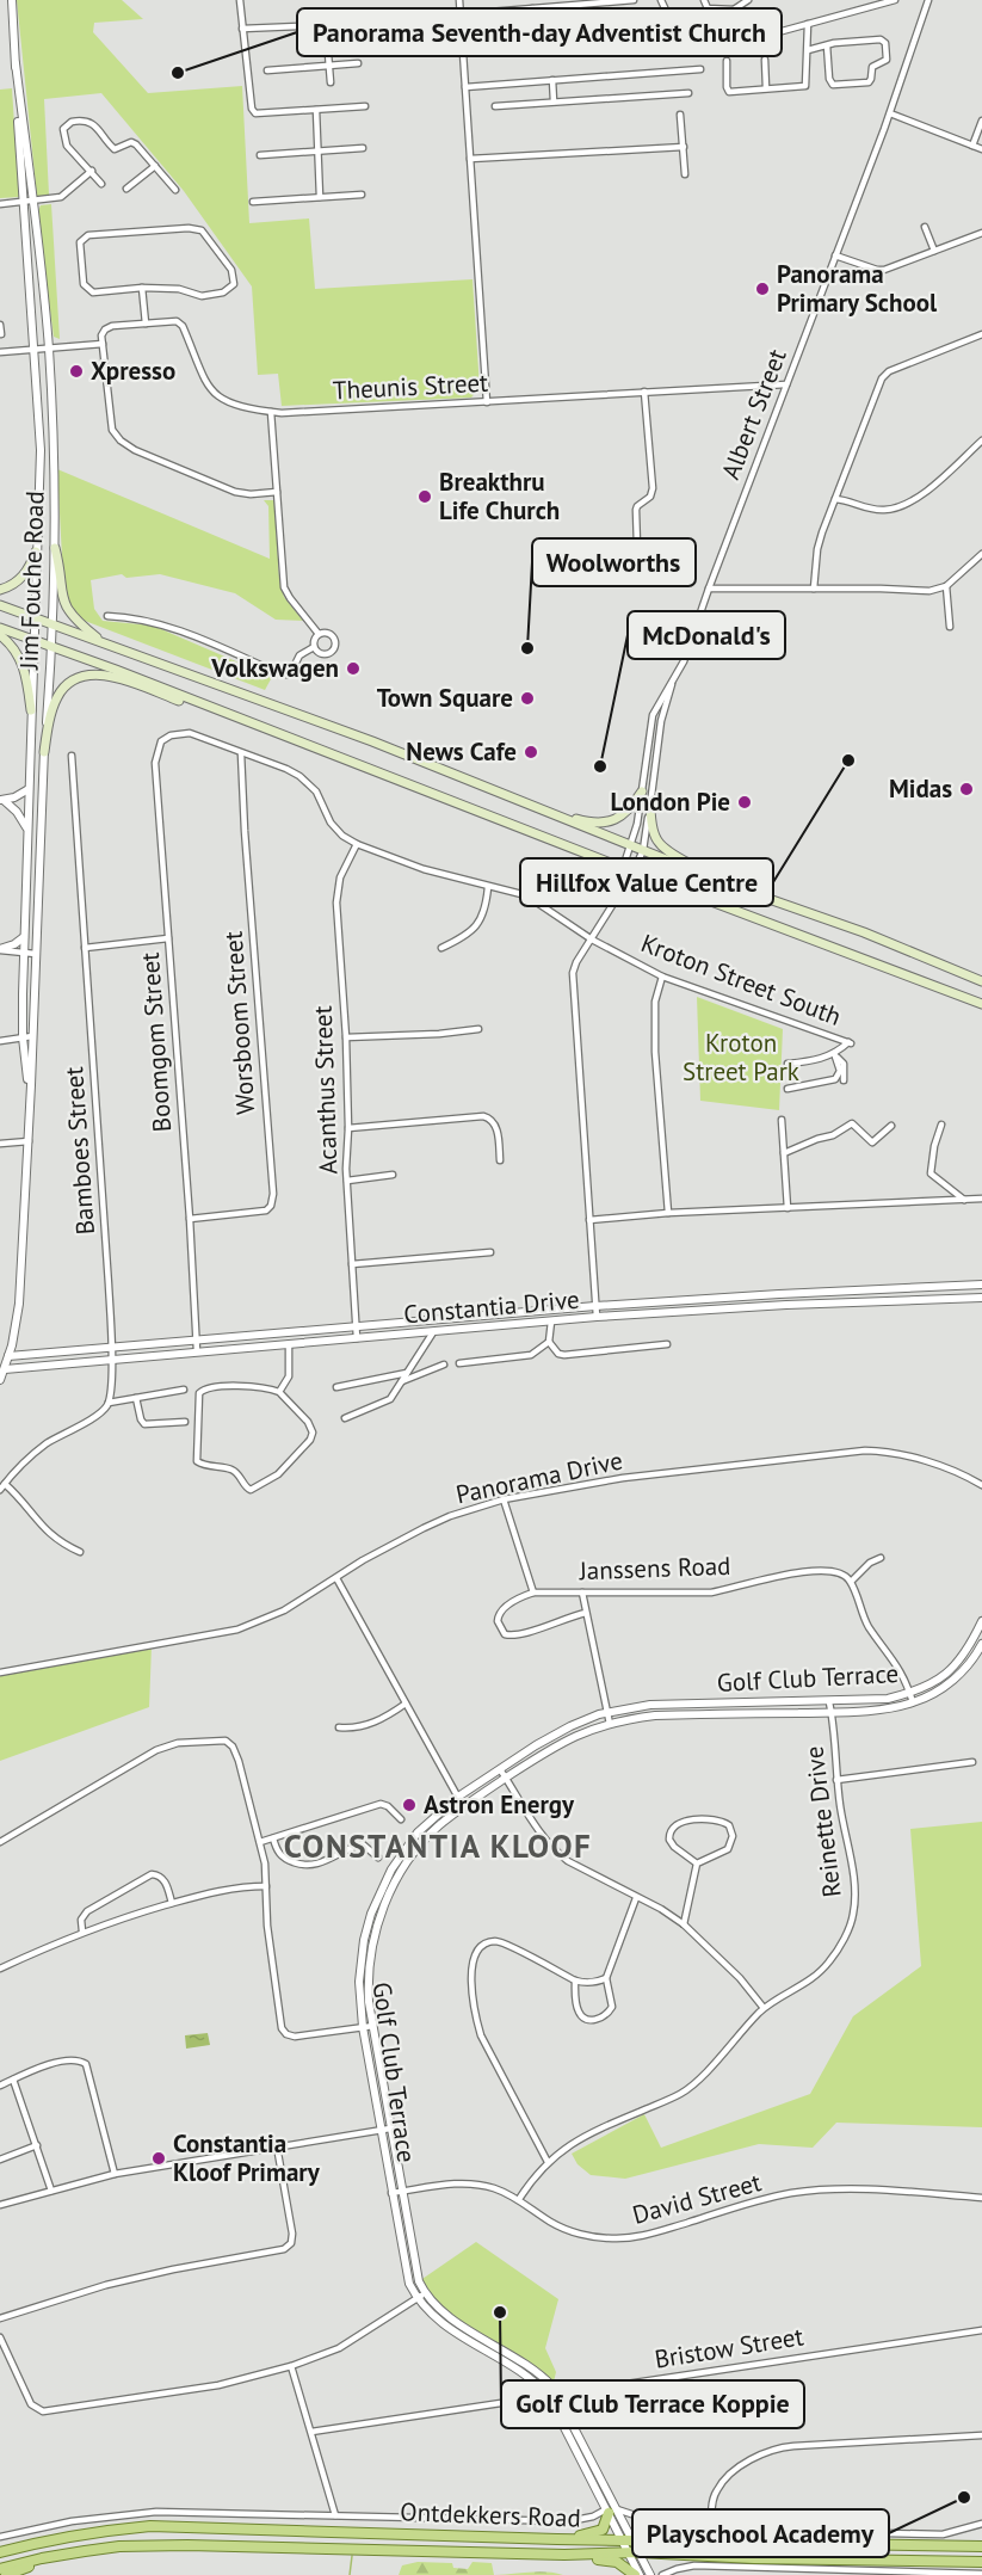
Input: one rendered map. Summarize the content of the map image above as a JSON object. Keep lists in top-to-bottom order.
{
  "streets": {
    "main road": ["Ontdekkers Road"],
    "street": [
      "Theunis Street",
      "Albert Street",
      "Jim Fouche Road",
      "Kroton Street South",
      "Worsboom Street",
      "Boomgom Street",
      "Acanthus Street",
      "Bamboes Street",
      "Constantia Drive",
      "Panorama Drive",
      "Janssens Road",
      "Golf Club Terrace",
      "Reinette Drive",
      "David Street",
      "Bristow Street"
    ]
  },
  "crossings": [
    ["Theunis Street", "Albert Street"],
    ["Albert Street", "Kroton Street South"],
    ["Albert Street", "Constantia Drive"],
    ["Jim Fouche Road", "Constantia Drive"],
    ["Kroton Street South", "Worsboom Street"],
    ["Kroton Street South", "Boomgom Street"],
    ["Kroton Street South", "Acanthus Street"],
    ["Worsboom Street", "Boomgom Street"],
    ["Boomgom Street", "Constantia Drive"],
    ["Acanthus Street", "Constantia Drive"],
    ["Bamboes Street", "Constantia Drive"],
    ["Golf Club Terrace", "Reinette Drive"],
    ["Golf Club Terrace", "David Street"],
    ["Golf Club Terrace", "Bristow Street"],
    ["Golf Club Terrace", "Ontdekkers Road"],
    ["Reinette Drive", "David Street"]
  ],
  "districts": ["CONSTANTIA KLOOF"],
  "parks": ["Kroton Street Park"],
  "places": [
    "Panorama Seventh-day Adventist Church",
    "Panorama Primary School",
    "Xpresso",
    "Breakthru Life Church",
    "Woolworths",
    "Volkswagen",
    "Town Square",
    "News Cafe",
    "Hillfox Value Centre",
    "McDonald's",
    "Midas",
    "London Pie",
    "Astron Energy",
    "Constantia Kloof Primary",
    "Golf Club Terrace Koppie",
    "Playschool Academy"
  ]
}
